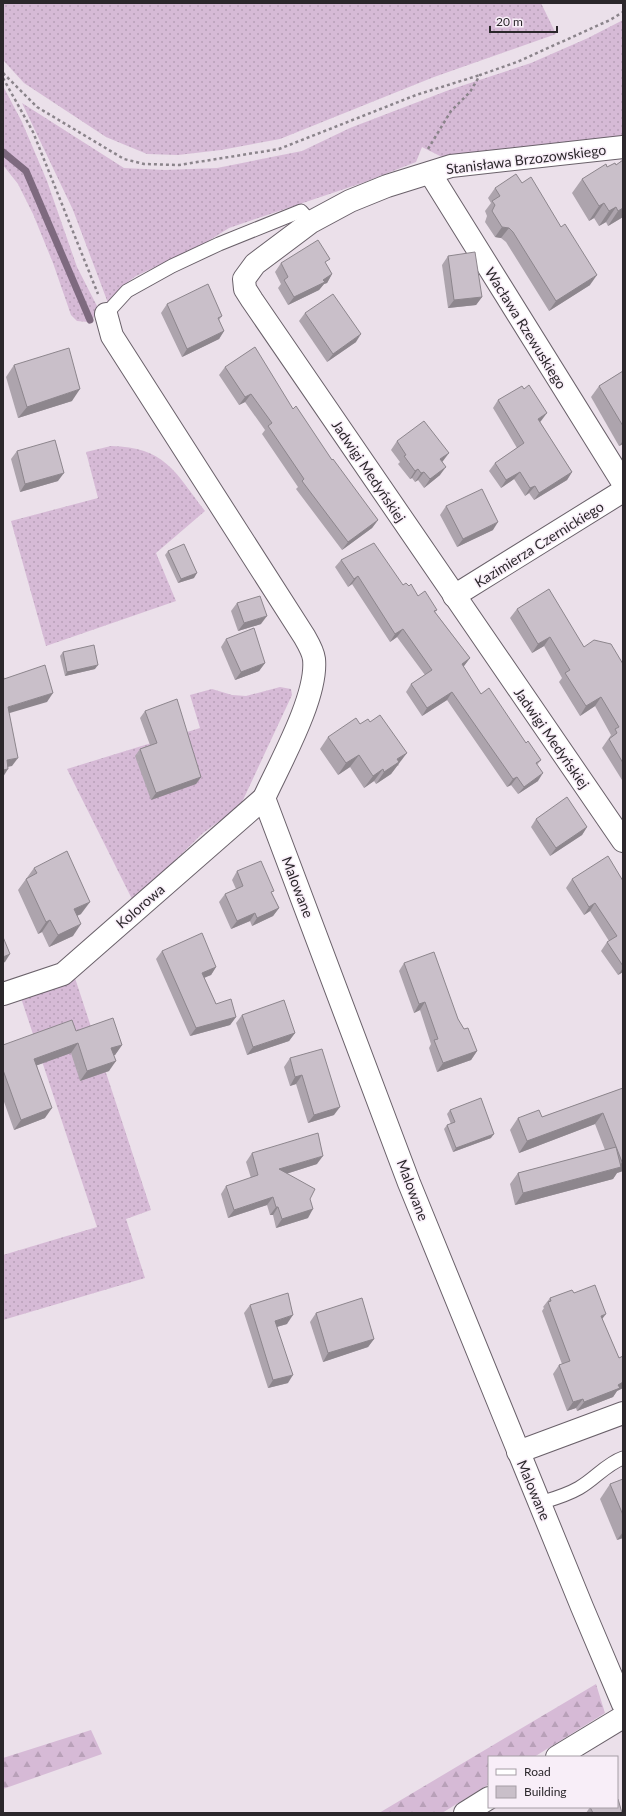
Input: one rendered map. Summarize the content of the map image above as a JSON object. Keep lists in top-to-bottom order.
{
  "streets": {
    "street": [
      "Stanisława Brzozowskiego",
      "Wacława Rzewuskiego",
      "Jadwigi Medyńskiej",
      "Kazimierza Czernickiego",
      "Malowane",
      "Kolorowa"
    ]
  },
  "crossings": [
    ["Stanisława Brzozowskiego", "Wacława Rzewuskiego"],
    ["Stanisława Brzozowskiego", "Jadwigi Medyńskiej"],
    ["Wacława Rzewuskiego", "Jadwigi Medyńskiej"],
    ["Jadwigi Medyńskiej", "Kazimierza Czernickiego"],
    ["Malowane", "Kolorowa"]
  ],
  "legend": ["Road", "Building"],
  "scale_bar": "20 m"
}
